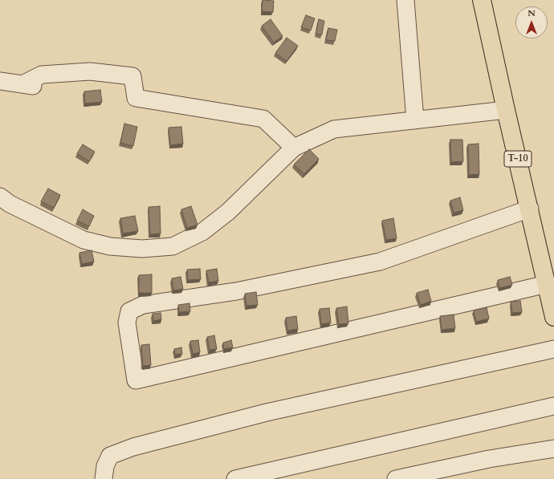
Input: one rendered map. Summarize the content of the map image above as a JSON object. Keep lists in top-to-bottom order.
{
  "streets": {
    "highway": ["T-10"]
  },
  "north": "top"
}
